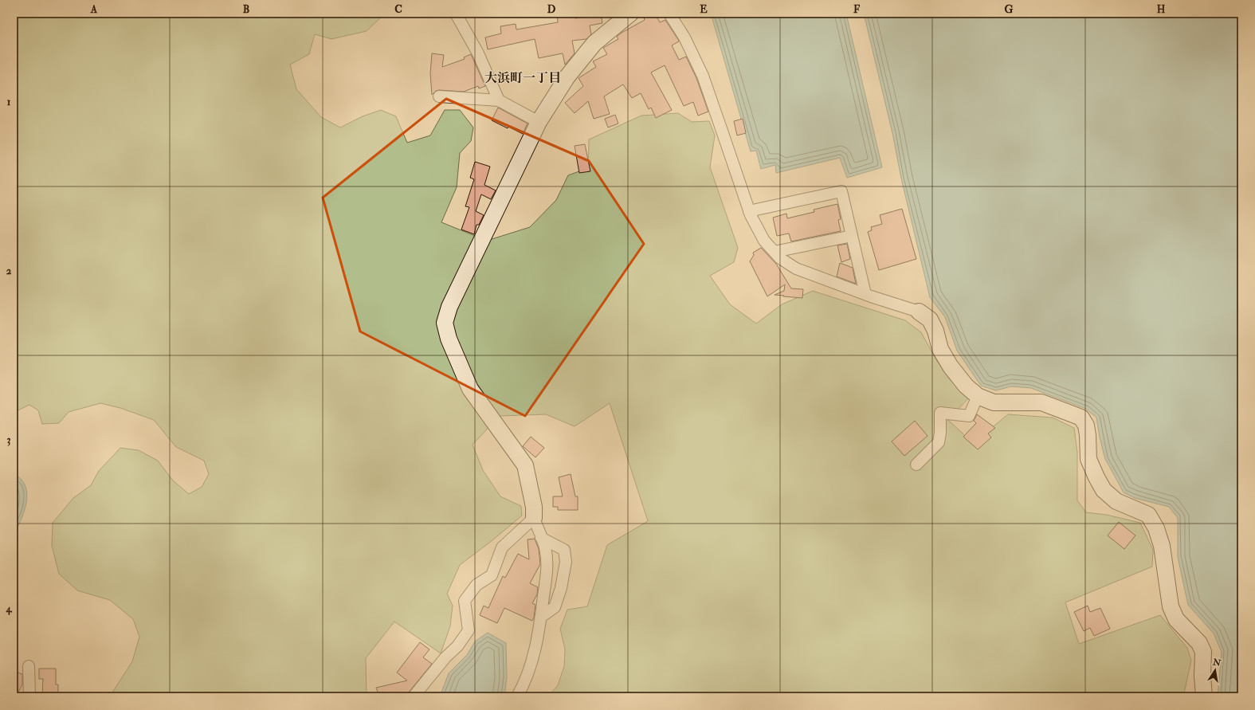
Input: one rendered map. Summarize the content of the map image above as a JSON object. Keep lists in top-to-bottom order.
{
  "districts": ["大浜町一丁目"],
  "north": "top",
  "grid": {
    "columns": [
      "A",
      "B",
      "C",
      "D",
      "E",
      "F",
      "G",
      "H"
    ],
    "rows": [
      "1",
      "2",
      "3",
      "4"
    ]
  }
}
